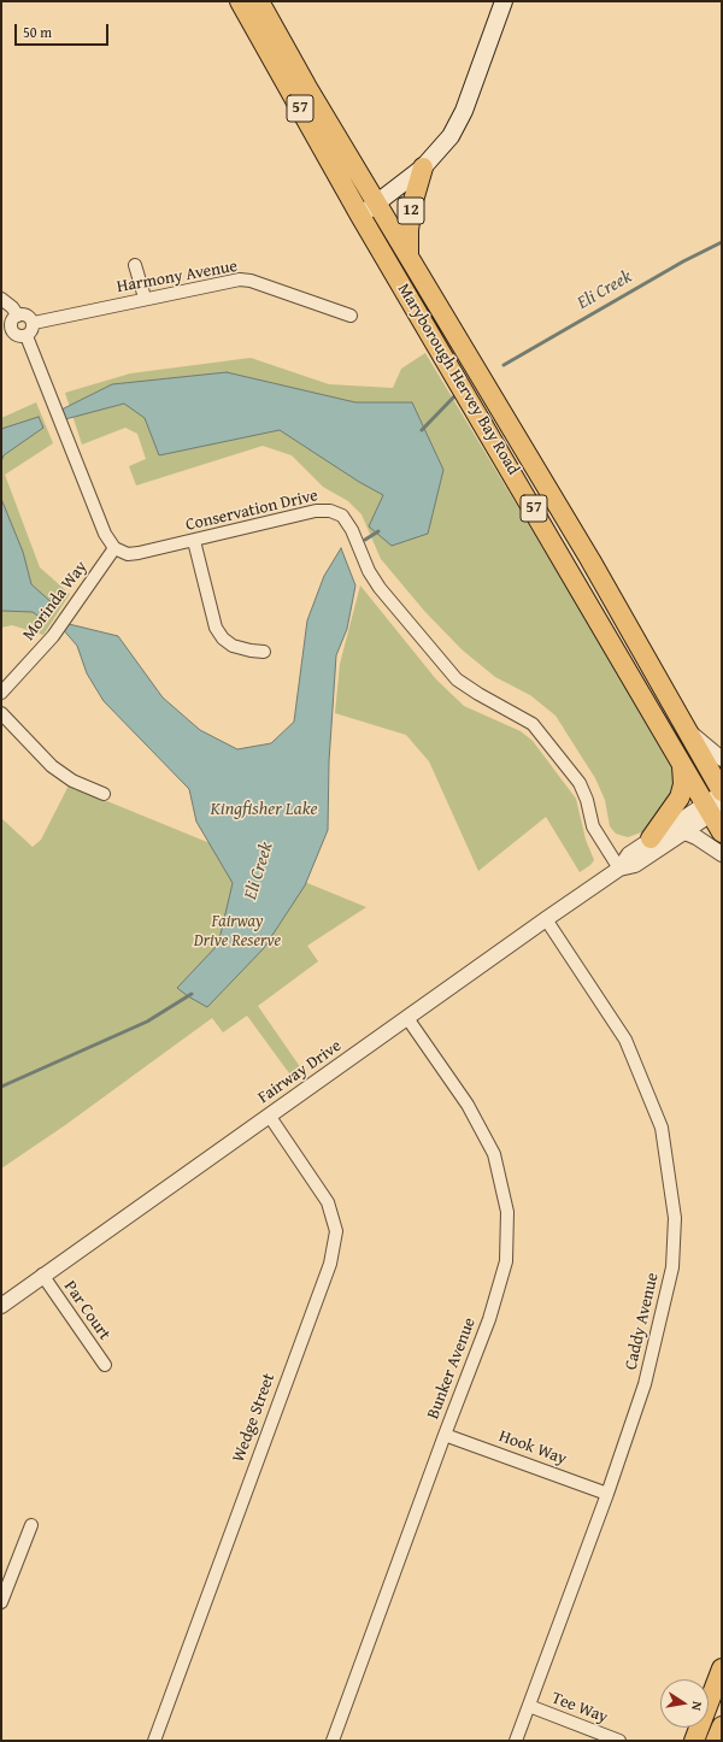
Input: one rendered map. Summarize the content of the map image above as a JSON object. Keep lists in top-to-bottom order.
{
  "streets": {
    "main road": ["57", "12", "Maryborough Hervey Bay Road"],
    "street": [
      "Harmony Avenue",
      "Conservation Drive",
      "Morinda Way",
      "Fairway Drive",
      "Par Court",
      "Caddy Avenue",
      "Bunker Avenue",
      "Wedge Street",
      "Hook Way",
      "Tee Way"
    ]
  },
  "crossings": [
    ["12", "Maryborough Hervey Bay Road"],
    ["Maryborough Hervey Bay Road", "Fairway Drive"],
    ["Conservation Drive", "Morinda Way"],
    ["Conservation Drive", "Fairway Drive"],
    ["Fairway Drive", "Par Court"],
    ["Fairway Drive", "Caddy Avenue"],
    ["Fairway Drive", "Bunker Avenue"],
    ["Fairway Drive", "Wedge Street"],
    ["Caddy Avenue", "Hook Way"],
    ["Caddy Avenue", "Tee Way"],
    ["Bunker Avenue", "Hook Way"]
  ],
  "water": ["Eli Creek", "Kingfisher Lake"],
  "parks": ["Fairway Drive Reserve"],
  "scale_bar": "50 m",
  "north": "right"
}
